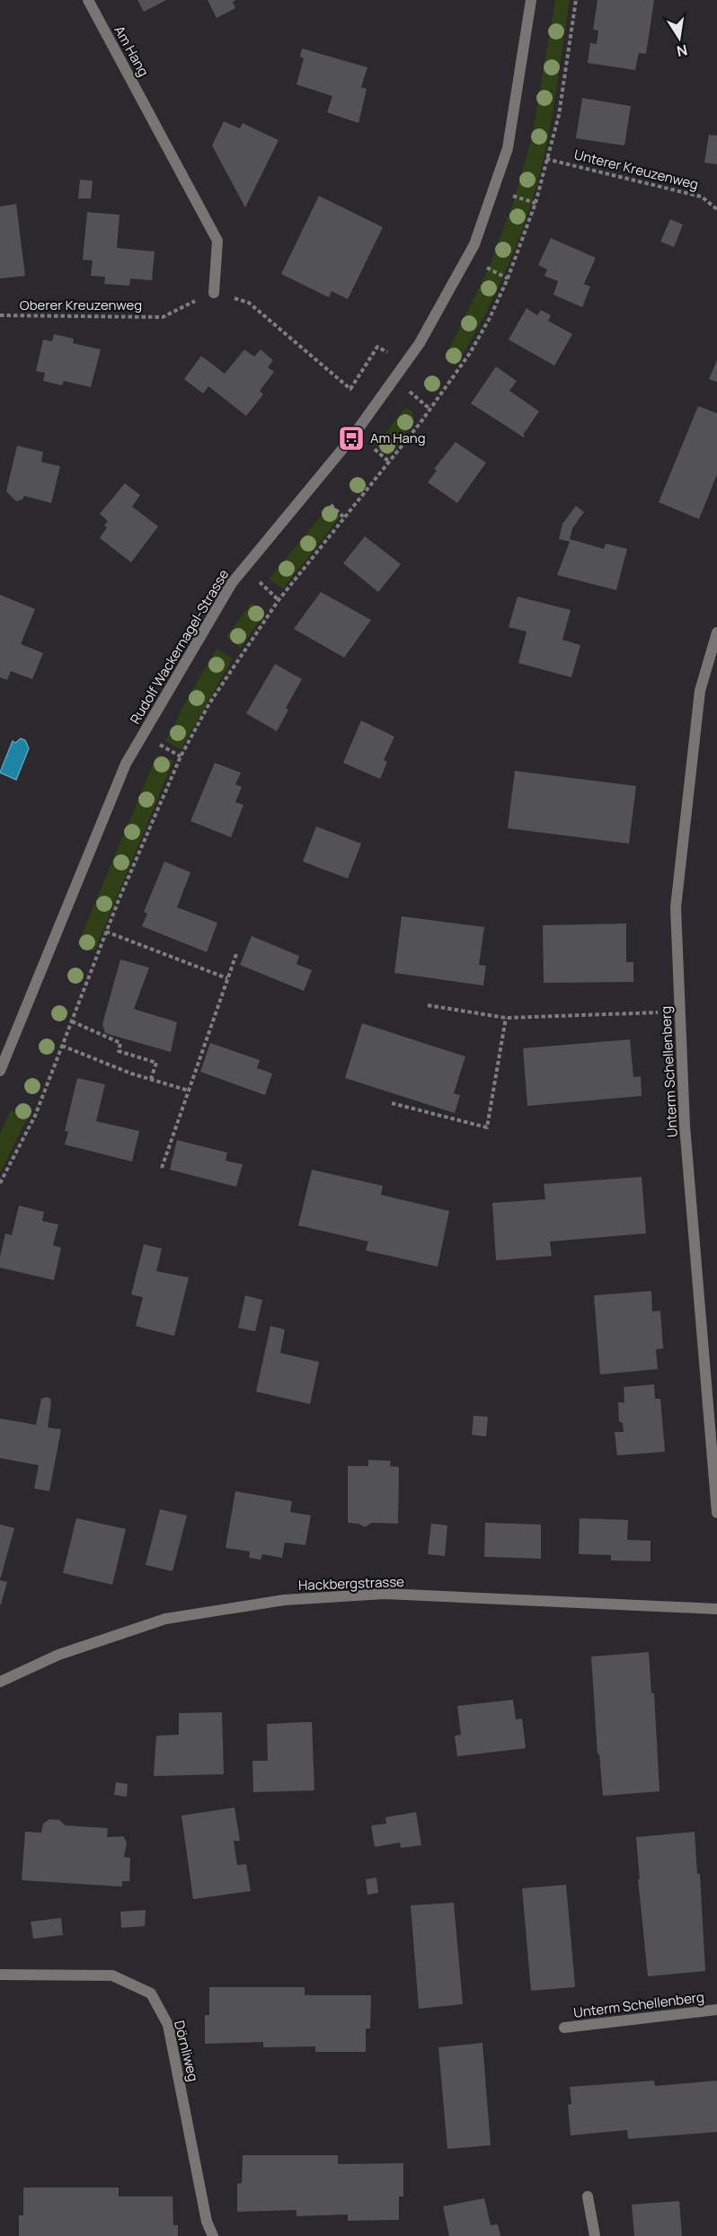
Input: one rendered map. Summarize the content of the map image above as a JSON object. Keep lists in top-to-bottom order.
{
  "streets": {
    "street": [
      "Am Hang",
      "Rudolf Wackernagel-Strasse",
      "Unterm Schellenberg",
      "Hackbergstrasse",
      "Dörnliweg"
    ],
    "path": ["Unterer Kreuzenweg", "Oberer Kreuzenweg"]
  },
  "places": {
    "bus stop": ["Am Hang"]
  },
  "north": "bottom"
}
